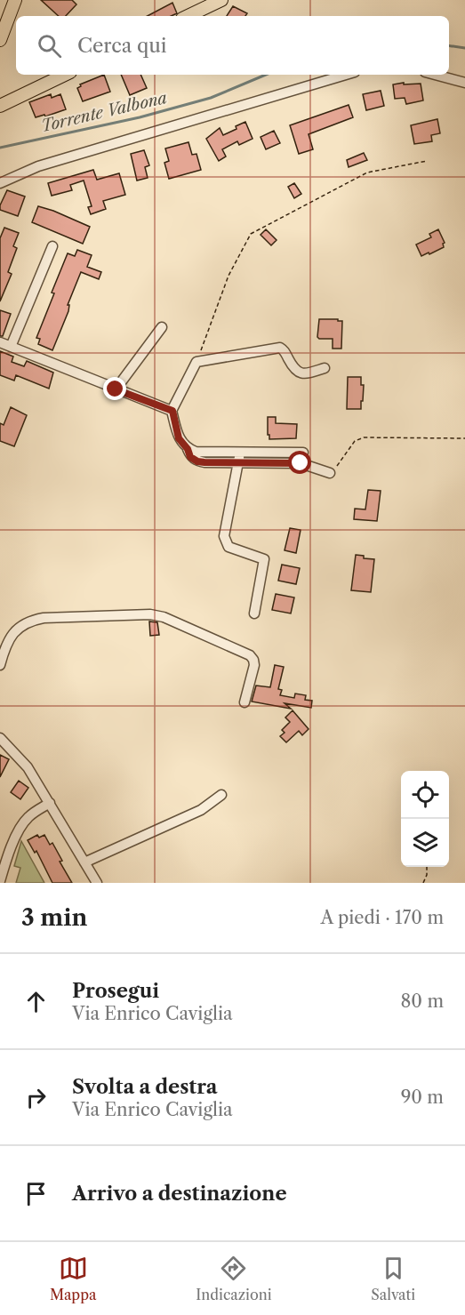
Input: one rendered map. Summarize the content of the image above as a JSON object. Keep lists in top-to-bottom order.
{
  "water": ["Torrente Valbona"],
  "page": {
    "search": "Cerca qui",
    "heading": ["3 min", "A piedi · 170 m"],
    "list": [
      ["Prosegui", "Via Enrico Caviglia", "80 m"],
      ["Svolta a destra", "Via Enrico Caviglia", "90 m"],
      "Arrivo a destinazione"
    ],
    "nav": ["Mappa", "Indicazioni", "Salvati"]
  }
}
